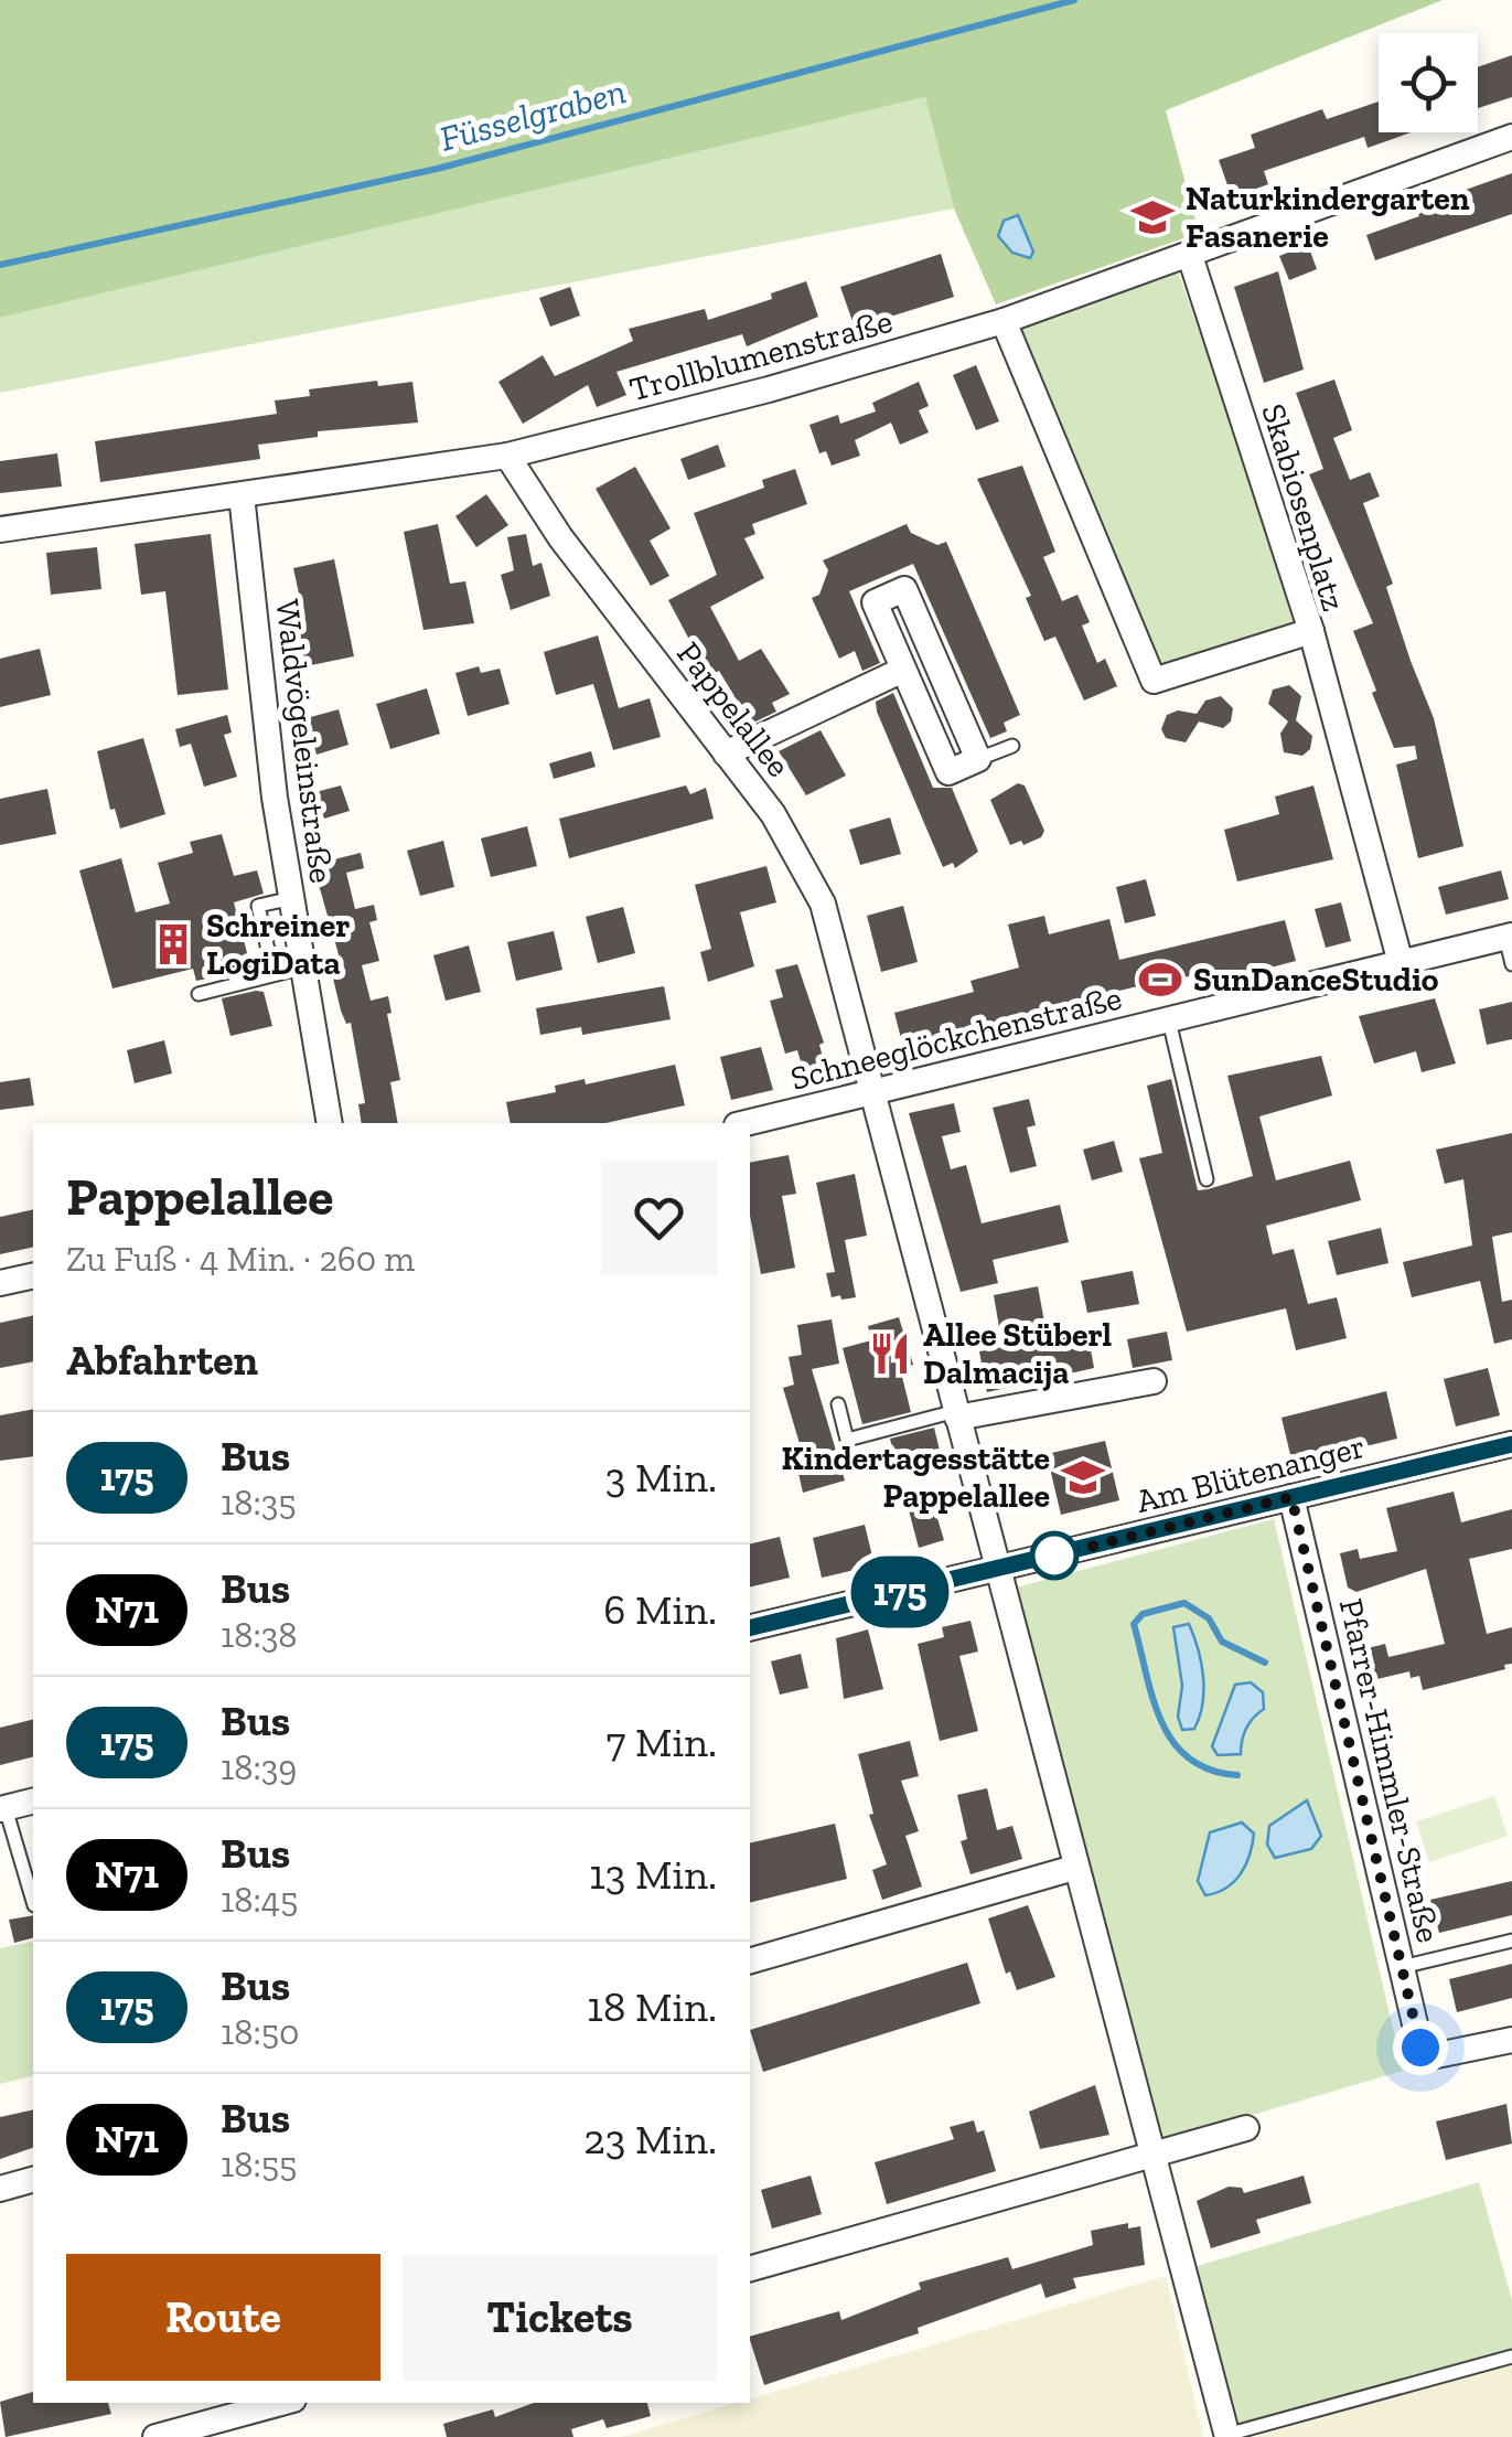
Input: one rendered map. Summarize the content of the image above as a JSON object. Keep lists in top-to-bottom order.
{
  "streets": {
    "street": [
      "Trollblumenstraße",
      "Skabiosenplatz",
      "Pappelallee",
      "Waldvögeleinstraße",
      "Schneeglöckchenstraße",
      "Am Blütenanger",
      "Pfarrer-Himmler-Straße"
    ]
  },
  "crossings": [
    ["Trollblumenstraße", "Skabiosenplatz"],
    ["Trollblumenstraße", "Pappelallee"],
    ["Trollblumenstraße", "Waldvögeleinstraße"],
    ["Pappelallee", "Schneeglöckchenstraße"],
    ["Pappelallee", "Am Blütenanger"],
    ["Am Blütenanger", "Pfarrer-Himmler-Straße"]
  ],
  "water": ["Füsselgraben"],
  "places": {
    "school or university": ["Naturkindergarten Fasanerie", "Kindertagesstätte Pappelallee"],
    "building": ["Schreiner LogiData"],
    "sports": ["SunDanceStudio"],
    "restaurant": ["Allee Stüberl Dalmacija"]
  },
  "lines": ["bus line 175"],
  "page": {
    "on_map": "175",
    "heading": [
      ["Pappelallee", "Zu Fuß · 4 Min. · 260 m"],
      "Abfahrten"
    ],
    "list": [
      {
        "mark": "175",
        "name": "Bus",
        "note": "18:35",
        "value": "3 Min."
      },
      {
        "mark": "N71",
        "name": "Bus",
        "note": "18:38",
        "value": "6 Min."
      },
      {
        "mark": "175",
        "name": "Bus",
        "note": "18:39",
        "value": "7 Min."
      },
      {
        "mark": "N71",
        "name": "Bus",
        "note": "18:45",
        "value": "13 Min."
      },
      {
        "mark": "175",
        "name": "Bus",
        "note": "18:50",
        "value": "18 Min."
      },
      {
        "mark": "N71",
        "name": "Bus",
        "note": "18:55",
        "value": "23 Min."
      }
    ],
    "buttons": ["Route", "Tickets"]
  }
}
